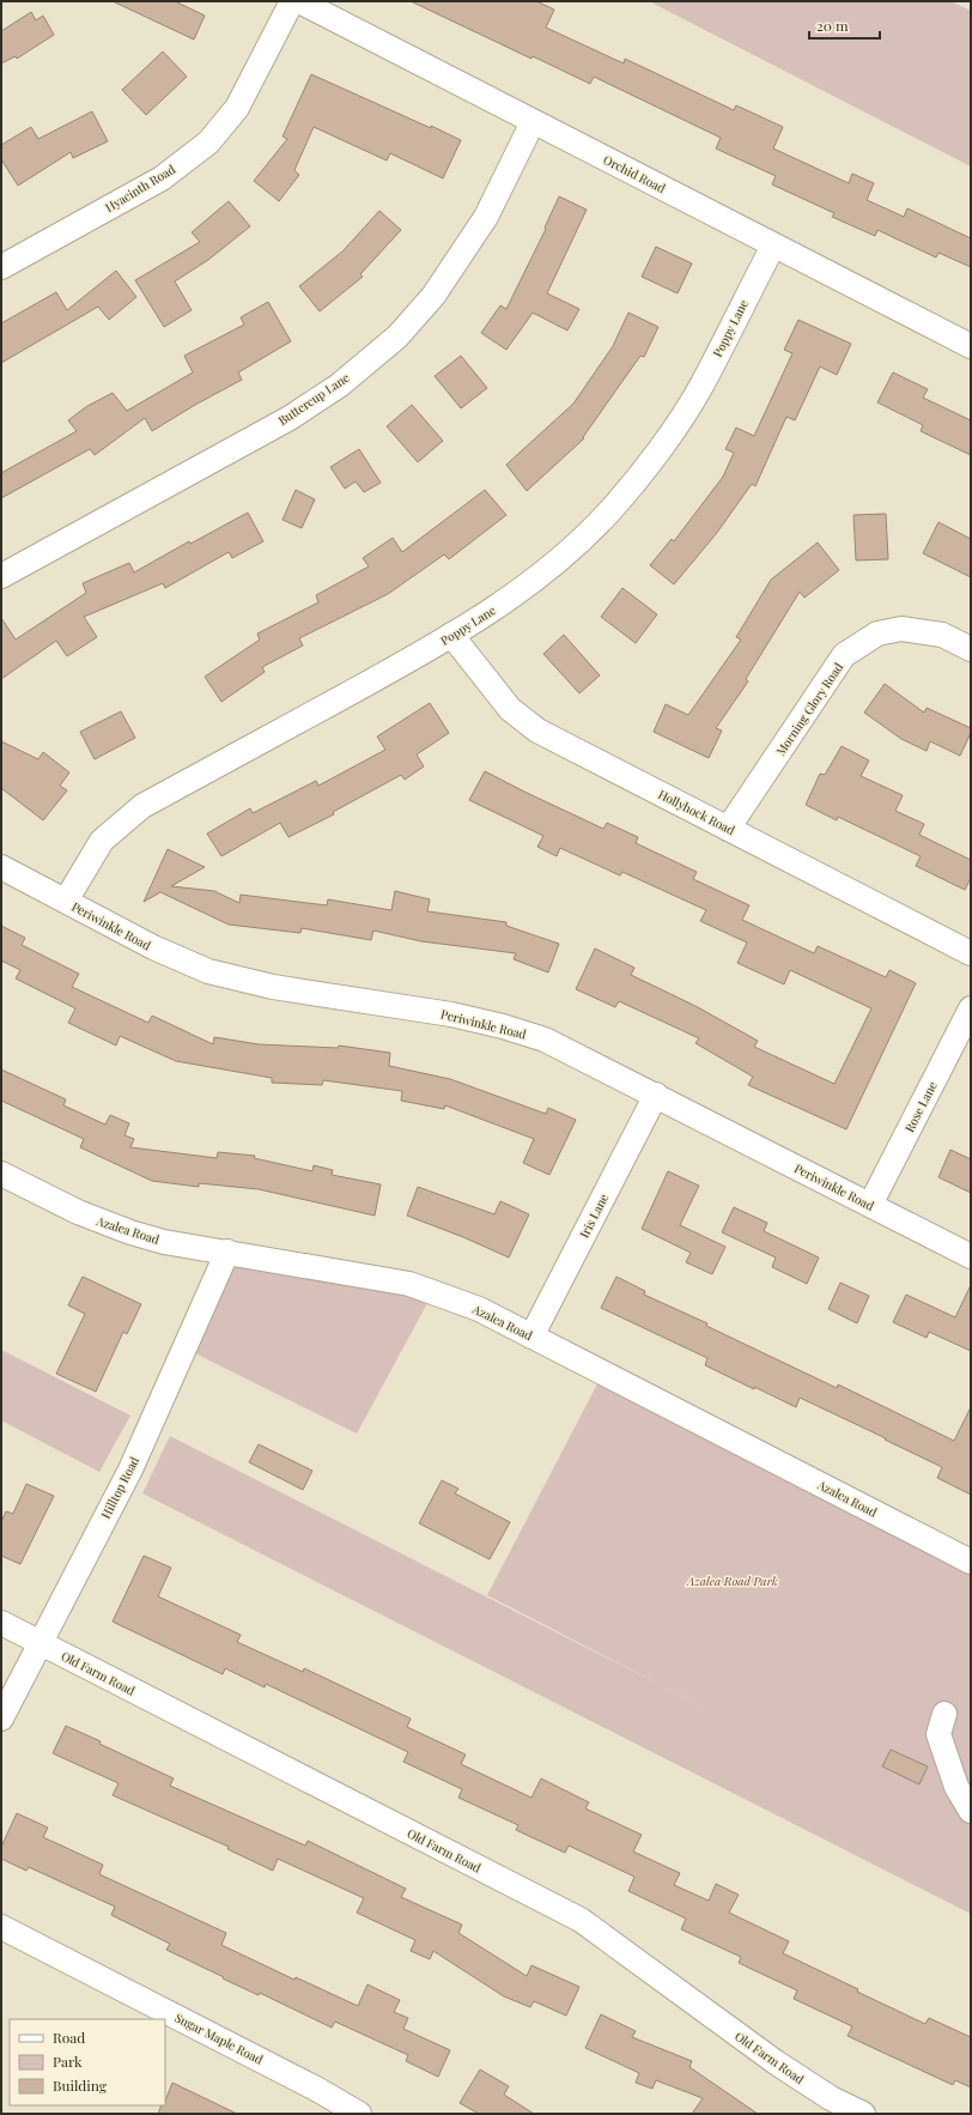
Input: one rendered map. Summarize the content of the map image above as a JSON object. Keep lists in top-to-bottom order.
{
  "streets": {
    "street": [
      "Orchid Road",
      "Hyacinth Road",
      "Poppy Lane",
      "Buttercup Lane",
      "Morning Glory Road",
      "Hollyhock Road",
      "Periwinkle Road",
      "Rose Lane",
      "Iris Lane",
      "Azalea Road",
      "Hilltop Road",
      "Old Farm Road",
      "Sugar Maple Road"
    ]
  },
  "crossings": [
    ["Orchid Road", "Poppy Lane"],
    ["Orchid Road", "Buttercup Lane"],
    ["Poppy Lane", "Hollyhock Road"],
    ["Poppy Lane", "Periwinkle Road"],
    ["Morning Glory Road", "Hollyhock Road"],
    ["Periwinkle Road", "Rose Lane"],
    ["Periwinkle Road", "Iris Lane"],
    ["Iris Lane", "Azalea Road"],
    ["Azalea Road", "Hilltop Road"],
    ["Hilltop Road", "Old Farm Road"]
  ],
  "parks": ["Azalea Road Park"],
  "legend": ["Road", "Park", "Building"],
  "scale_bar": "20 m"
}
